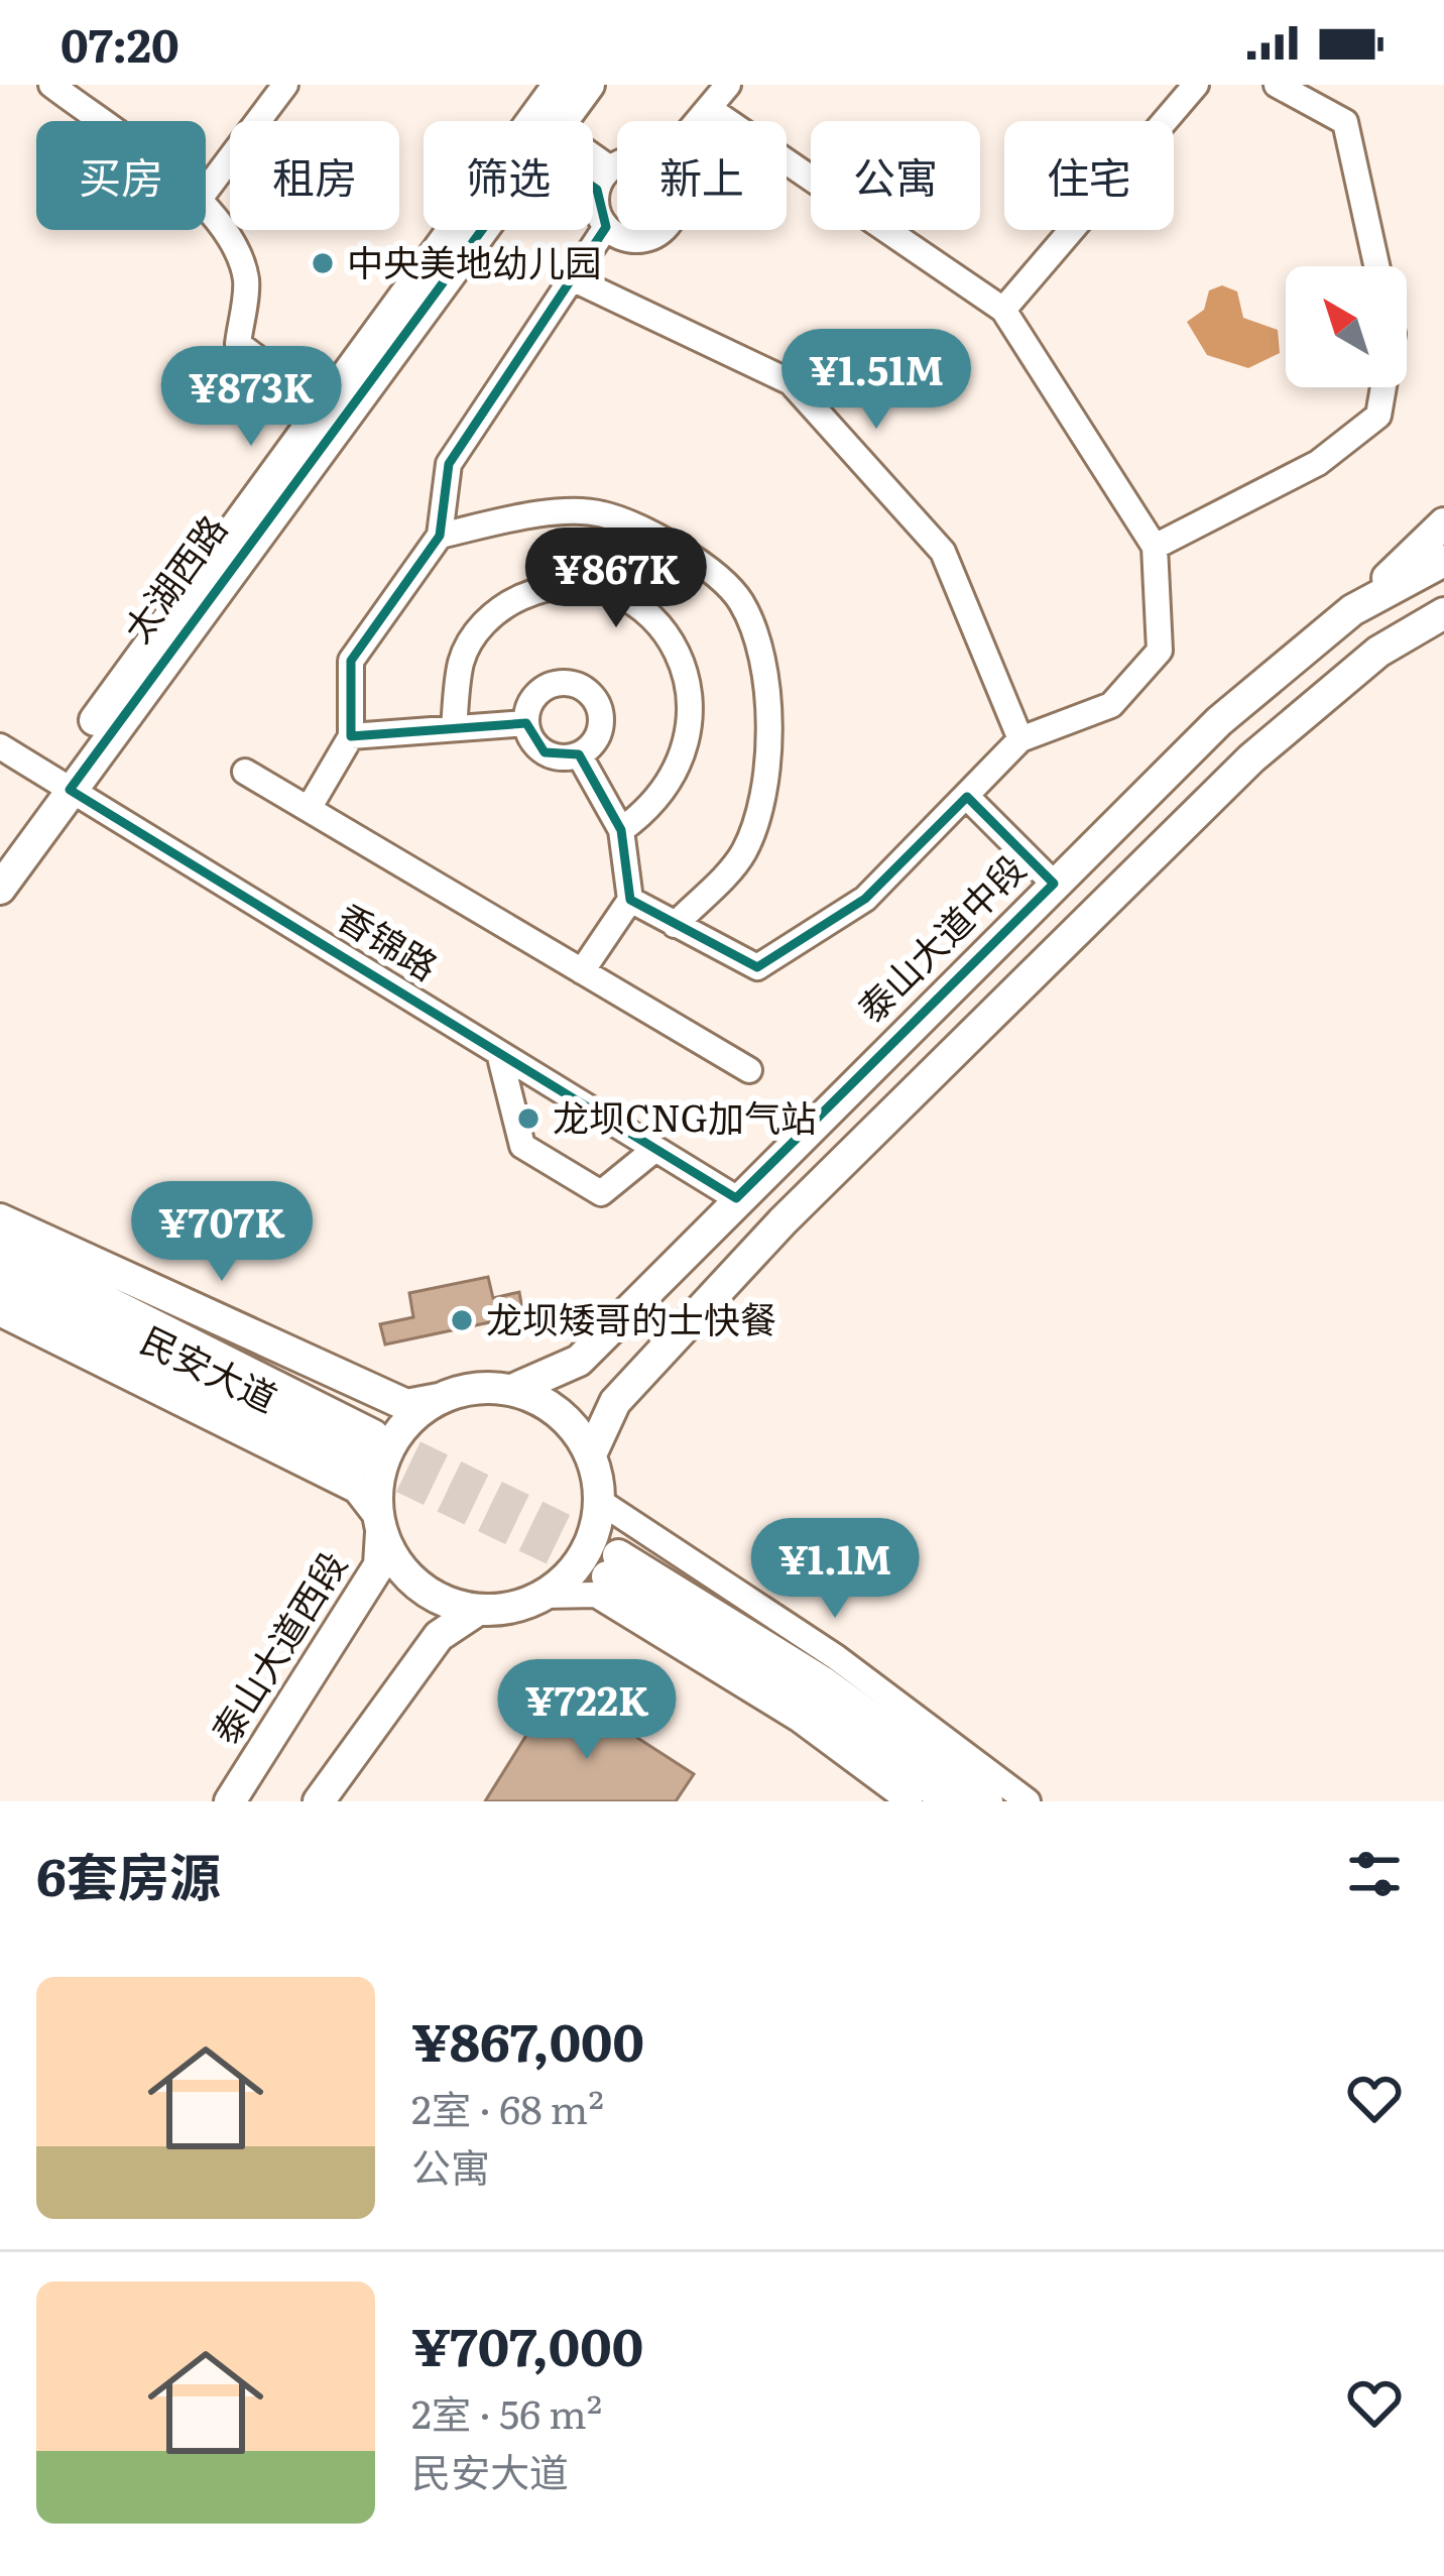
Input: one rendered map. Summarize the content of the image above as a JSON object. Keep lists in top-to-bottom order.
{
  "streets": {
    "main road": [
      "太湖西路",
      "泰山大道中段",
      "民安大道",
      "泰山大道西段"
    ],
    "street": ["香锦路"]
  },
  "crossings": [
    ["太湖西路", "香锦路"],
    ["泰山大道中段", "香锦路"],
    ["泰山大道中段", "民安大道"],
    ["泰山大道中段", "泰山大道西段"],
    ["民安大道", "泰山大道西段"]
  ],
  "places": ["中央美地幼儿园", "龙坝CNG加气站", "龙坝矮哥的士快餐"],
  "north": "top left",
  "page": {
    "status": "07:20",
    "chip": [
      "买房",
      "租房",
      "筛选",
      "新上",
      "公寓",
      "住宅"
    ],
    "price": [
      "¥1.51M",
      "¥873K",
      "¥867K",
      "¥707K",
      "¥1.1M",
      "¥722K"
    ],
    "heading": "6套房源",
    "list": [
      {
        "name": "¥867,000",
        "note": "2室 · 68 m² · 公寓"
      },
      {
        "name": "¥707,000",
        "note": "2室 · 56 m² · 民安大道"
      }
    ]
  }
}
